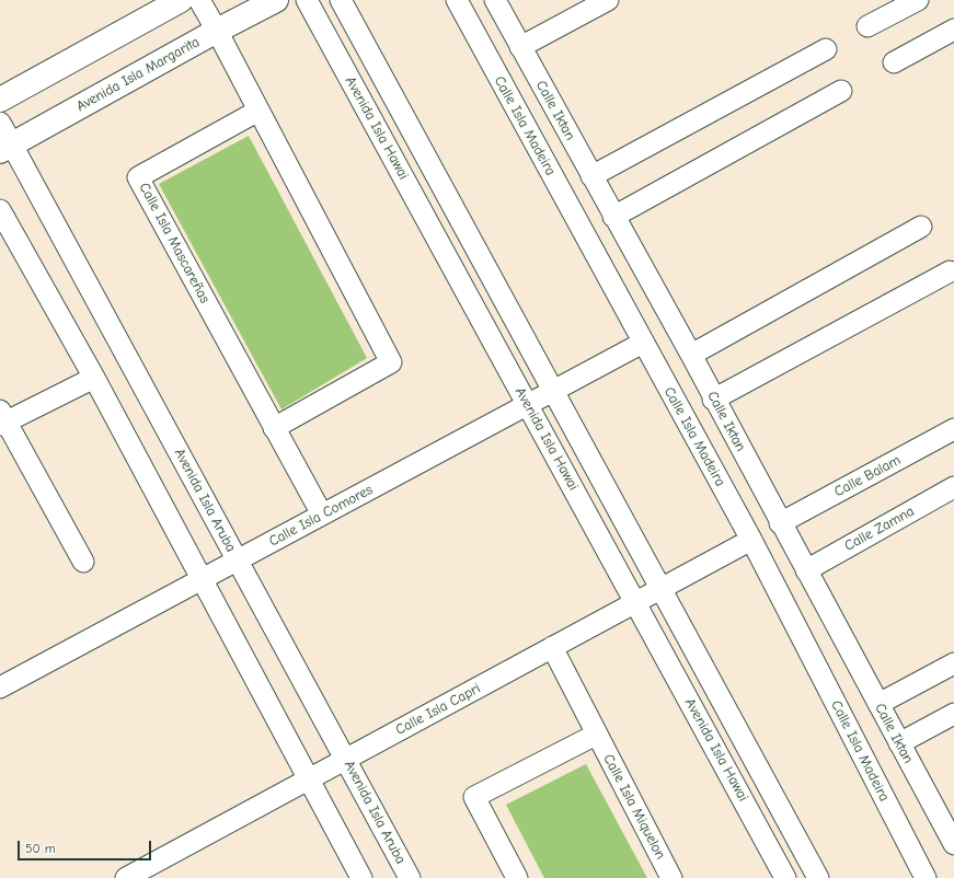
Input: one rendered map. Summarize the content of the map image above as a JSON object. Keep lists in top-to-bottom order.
{
  "streets": {
    "street": [
      "Avenida Isla Margarita",
      "Calle Iktan",
      "Calle Isla Madeira",
      "Avenida Isla Hawai",
      "Calle Isla Mascareñas",
      "Calle Balam",
      "Avenida Isla Aruba",
      "Calle Isla Comores",
      "Calle Zamna",
      "Calle Isla Capri",
      "Calle Isla Miquelon"
    ]
  },
  "crossings": [
    ["Avenida Isla Margarita", "Avenida Isla Aruba"],
    ["Calle Iktan", "Calle Balam"],
    ["Calle Iktan", "Calle Zamna"],
    ["Calle Isla Madeira", "Calle Isla Comores"],
    ["Calle Isla Madeira", "Calle Isla Capri"],
    ["Avenida Isla Hawai", "Calle Isla Comores"],
    ["Avenida Isla Hawai", "Calle Isla Capri"],
    ["Calle Isla Mascareñas", "Calle Isla Comores"],
    ["Avenida Isla Aruba", "Calle Isla Comores"],
    ["Avenida Isla Aruba", "Calle Isla Capri"],
    ["Calle Isla Capri", "Calle Isla Miquelon"]
  ],
  "scale_bar": "50 m"
}
